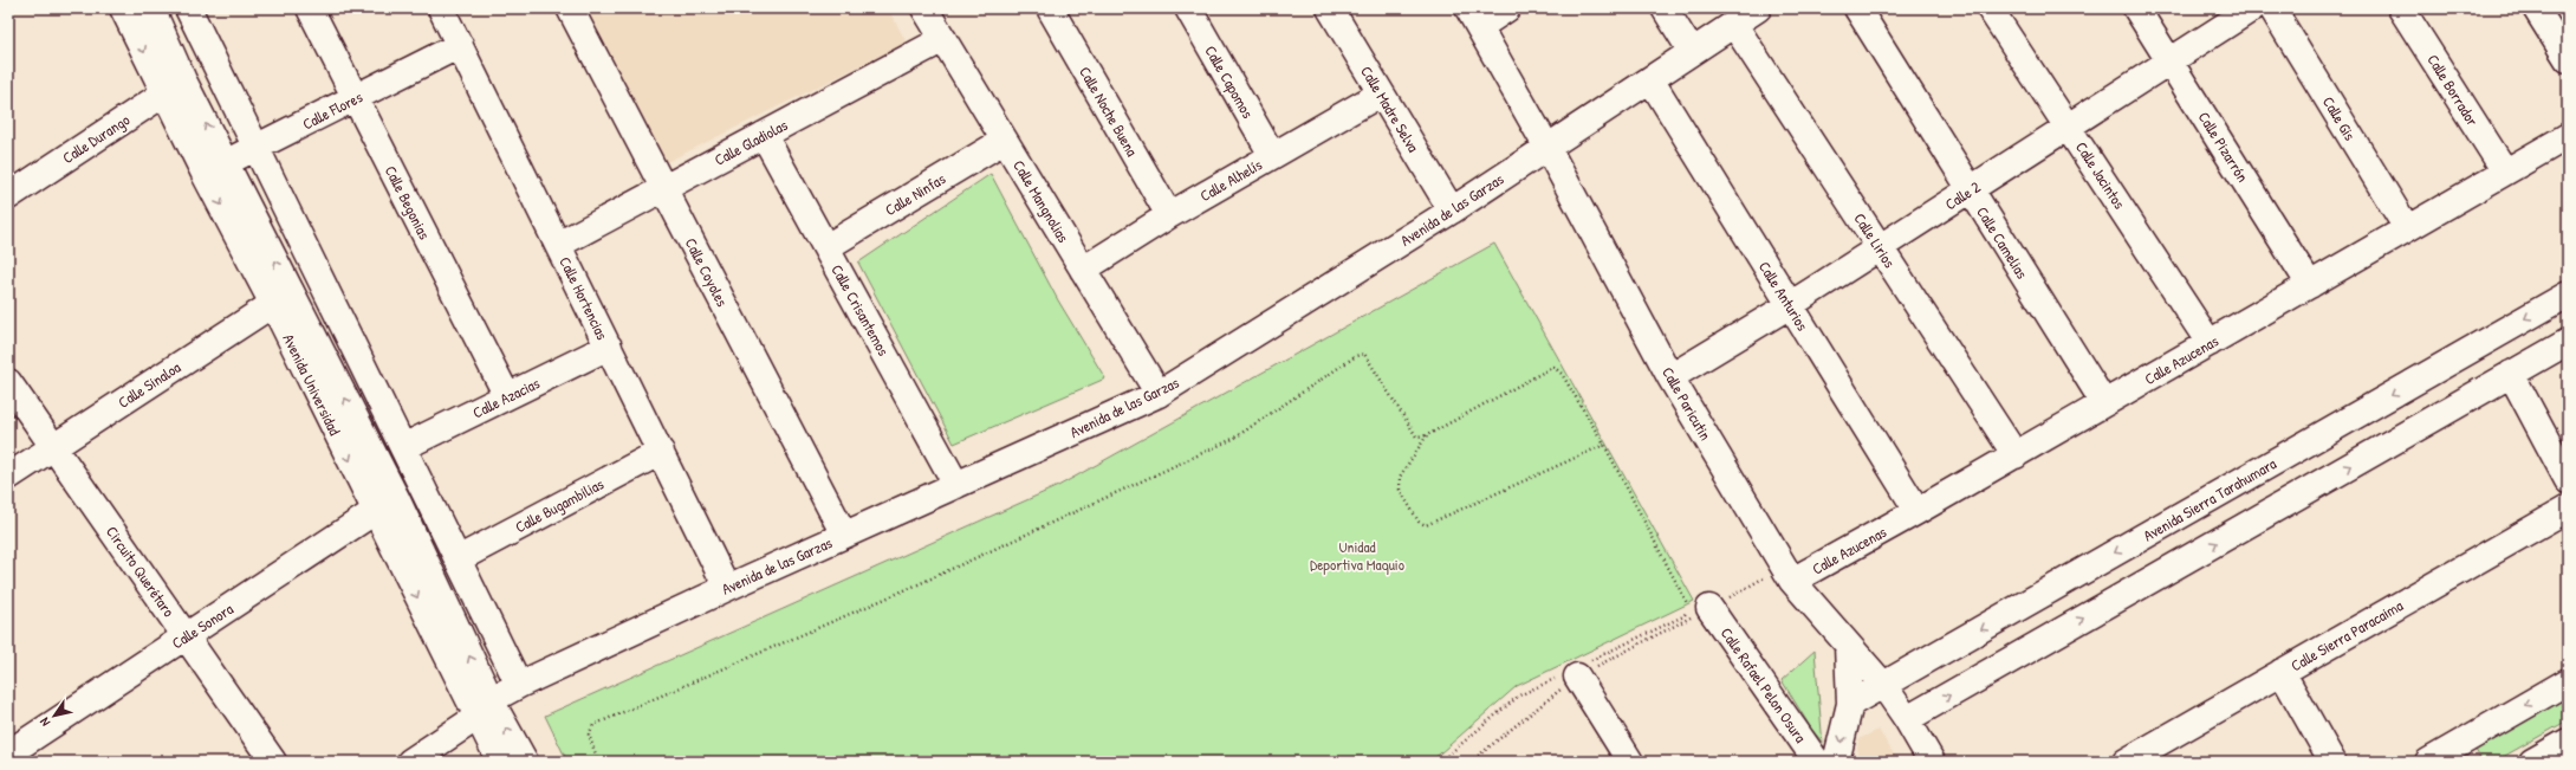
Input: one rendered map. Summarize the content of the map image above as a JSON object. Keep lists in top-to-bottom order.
{
  "streets": {
    "street": [
      "Calle Capomos",
      "Calle Borrador",
      "Calle Madre Selva",
      "Calle Flores",
      "Calle Noche Buena",
      "Calle Gis",
      "Calle Durango",
      "Calle Gladiolas",
      "Calle Pizarrón",
      "Calle Jacintos",
      "Calle Alhelís",
      "Calle Ninfas",
      "Calle 2",
      "Calle Mangnolias",
      "Calle Begonias",
      "Avenida de las Garzas",
      "Calle Lirios",
      "Calle Camelias",
      "Calle Coyoles",
      "Calle Anturios",
      "Calle Hortencias",
      "Calle Crisantemos",
      "Calle Azucenas",
      "Calle Sinaloa",
      "Avenida Universidad",
      "Calle Azacias",
      "Calle Paricutin",
      "Avenida Sierra Tarahumara",
      "Calle Bugambilias",
      "Circuito Querétaro",
      "Calle Sonora",
      "Calle Sierra Paracaima",
      "Calle Rafael Pelon Osura"
    ]
  },
  "crossings": [
    ["Calle Capomos", "Calle Alhelís"],
    ["Calle Borrador", "Calle Azucenas"],
    ["Calle Madre Selva", "Calle Alhelís"],
    ["Calle Madre Selva", "Avenida de las Garzas"],
    ["Calle Flores", "Calle Begonias"],
    ["Calle Flores", "Calle Hortencias"],
    ["Calle Flores", "Avenida Universidad"],
    ["Calle Noche Buena", "Calle Alhelís"],
    ["Calle Gis", "Calle Azucenas"],
    ["Calle Durango", "Avenida Universidad"],
    ["Calle Gladiolas", "Calle Mangnolias"],
    ["Calle Gladiolas", "Calle Coyoles"],
    ["Calle Gladiolas", "Calle Hortencias"],
    ["Calle Gladiolas", "Calle Crisantemos"],
    ["Calle Pizarrón", "Calle 2"],
    ["Calle Pizarrón", "Calle Azucenas"],
    ["Calle Jacintos", "Calle 2"],
    ["Calle Jacintos", "Calle Azucenas"],
    ["Calle Alhelís", "Calle Mangnolias"],
    ["Calle Ninfas", "Calle Mangnolias"],
    ["Calle Ninfas", "Calle Crisantemos"],
    ["Calle 2", "Calle Lirios"],
    ["Calle 2", "Calle Camelias"],
    ["Calle 2", "Calle Anturios"],
    ["Calle 2", "Calle Paricutin"],
    ["Calle Mangnolias", "Avenida de las Garzas"],
    ["Calle Begonias", "Calle Azacias"],
    ["Avenida de las Garzas", "Calle Lirios"],
    ["Avenida de las Garzas", "Calle Coyoles"],
    ["Avenida de las Garzas", "Calle Anturios"],
    ["Avenida de las Garzas", "Calle Hortencias"],
    ["Avenida de las Garzas", "Calle Crisantemos"],
    ["Avenida de las Garzas", "Avenida Universidad"],
    ["Avenida de las Garzas", "Calle Paricutin"],
    ["Calle Lirios", "Calle Azucenas"],
    ["Calle Camelias", "Calle Azucenas"],
    ["Calle Anturios", "Calle Azucenas"],
    ["Calle Hortencias", "Calle Azacias"],
    ["Calle Hortencias", "Calle Bugambilias"],
    ["Calle Azucenas", "Calle Paricutin"],
    ["Calle Sinaloa", "Avenida Universidad"],
    ["Calle Sinaloa", "Circuito Querétaro"],
    ["Avenida Universidad", "Calle Sonora"],
    ["Calle Paricutin", "Avenida Sierra Tarahumara"],
    ["Circuito Querétaro", "Calle Sonora"]
  ],
  "parks": ["Unidad Deportiva Maquio"],
  "north": "bottom left"
}
